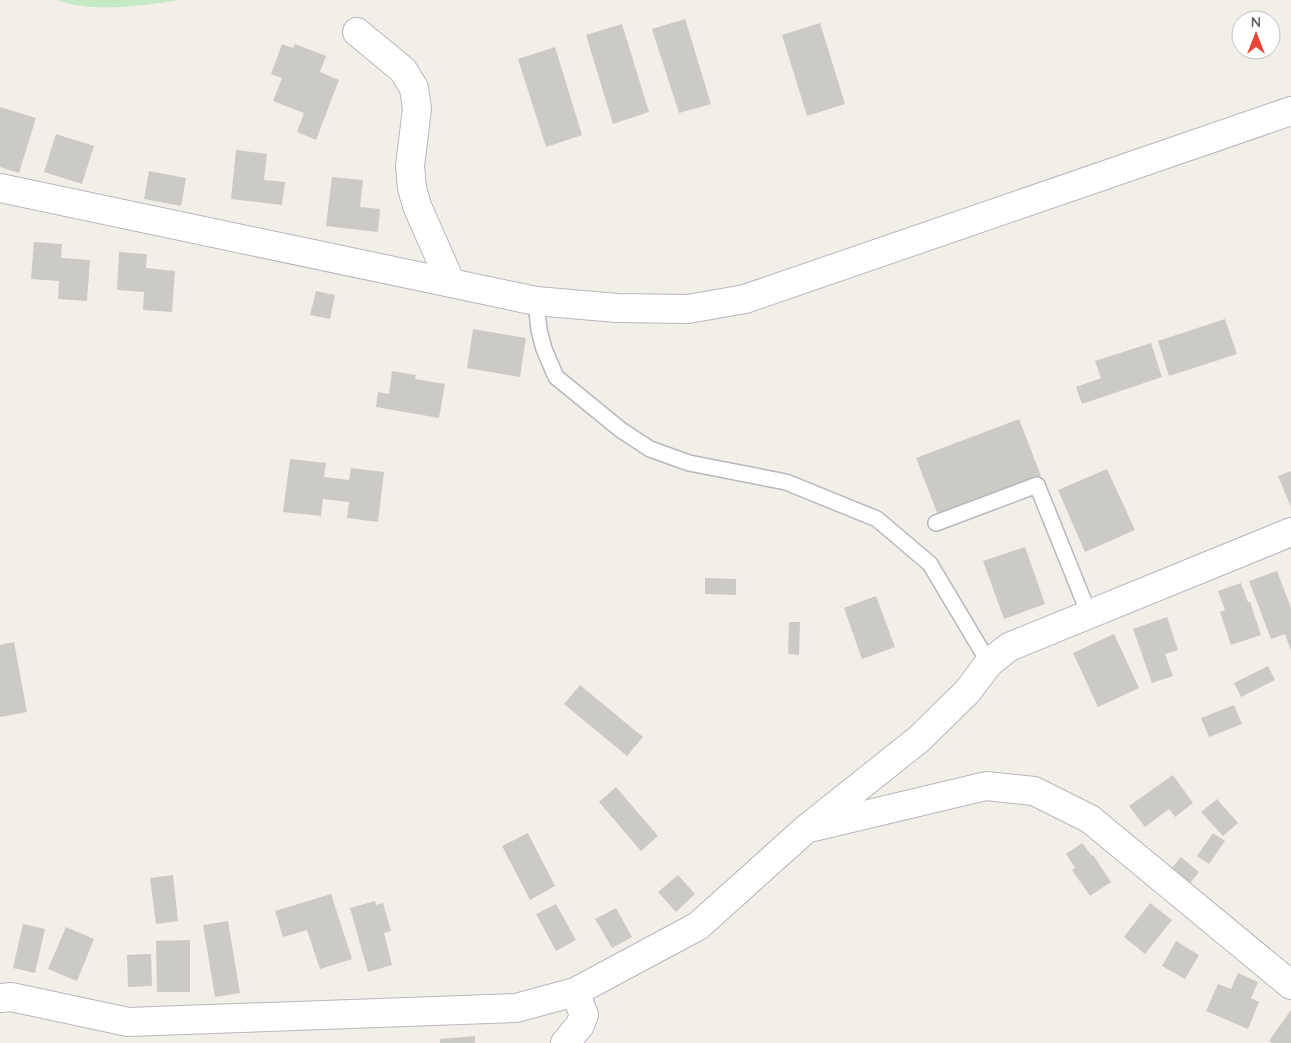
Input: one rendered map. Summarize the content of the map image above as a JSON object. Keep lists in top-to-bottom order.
{
  "north": "top"
}
